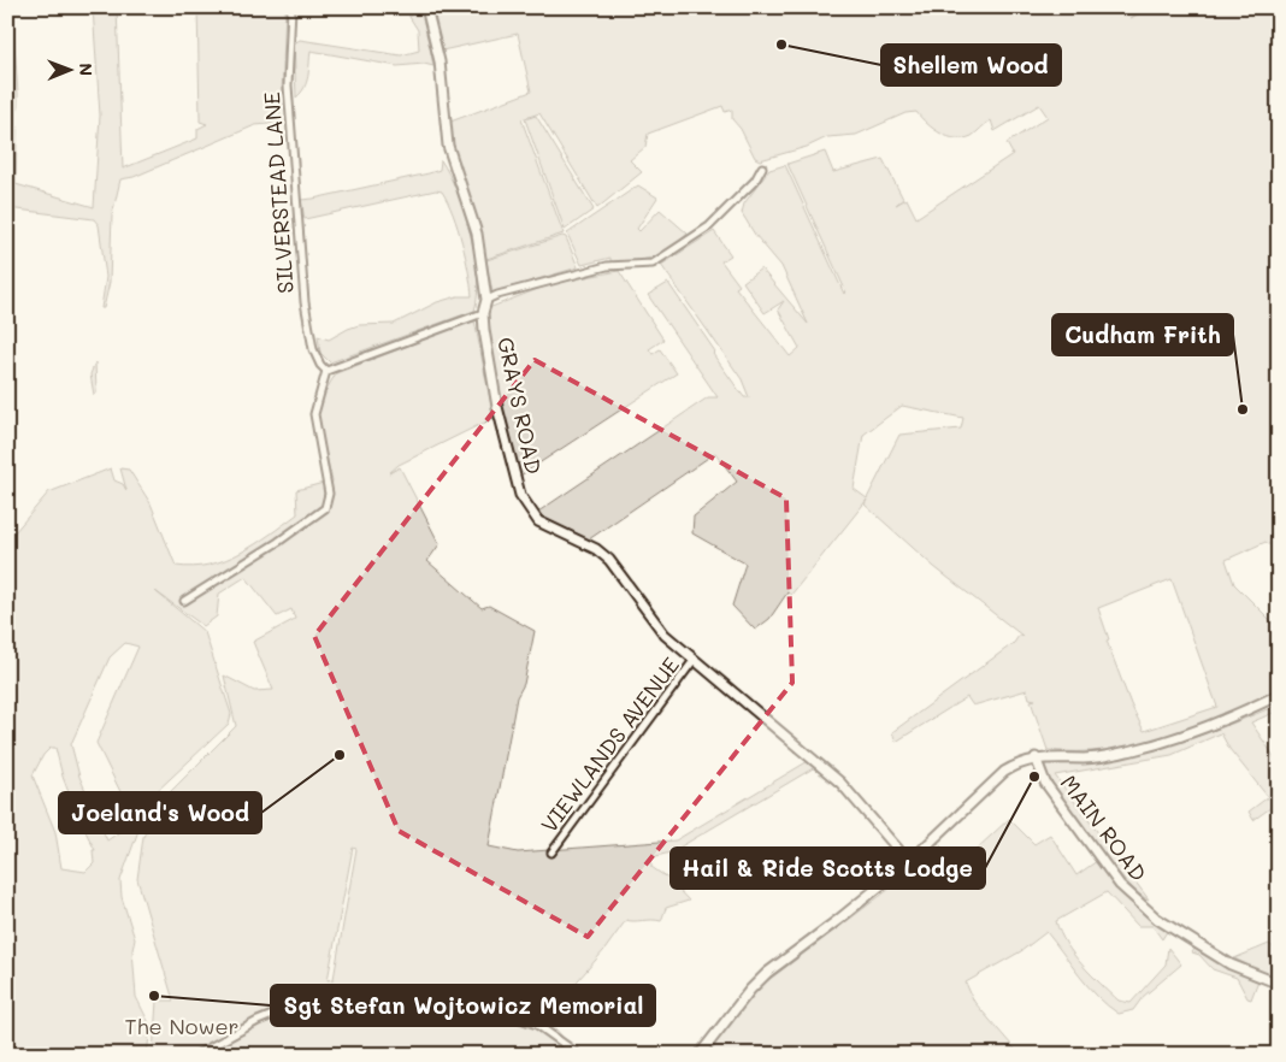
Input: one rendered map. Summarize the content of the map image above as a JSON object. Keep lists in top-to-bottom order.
{
  "streets": {
    "street": [
      "SILVERSTEAD LANE",
      "GRAYS ROAD",
      "VIEWLANDS AVENUE",
      "MAIN ROAD"
    ]
  },
  "crossings": [
    ["GRAYS ROAD", "VIEWLANDS AVENUE"]
  ],
  "parks": ["The Nower"],
  "places": [
    "Shellem Wood",
    "Cudham Frith",
    "Joeland's Wood",
    "Hail & Ride Scotts Lodge",
    "Sgt Stefan Wojtowicz Memorial"
  ],
  "north": "right"
}
